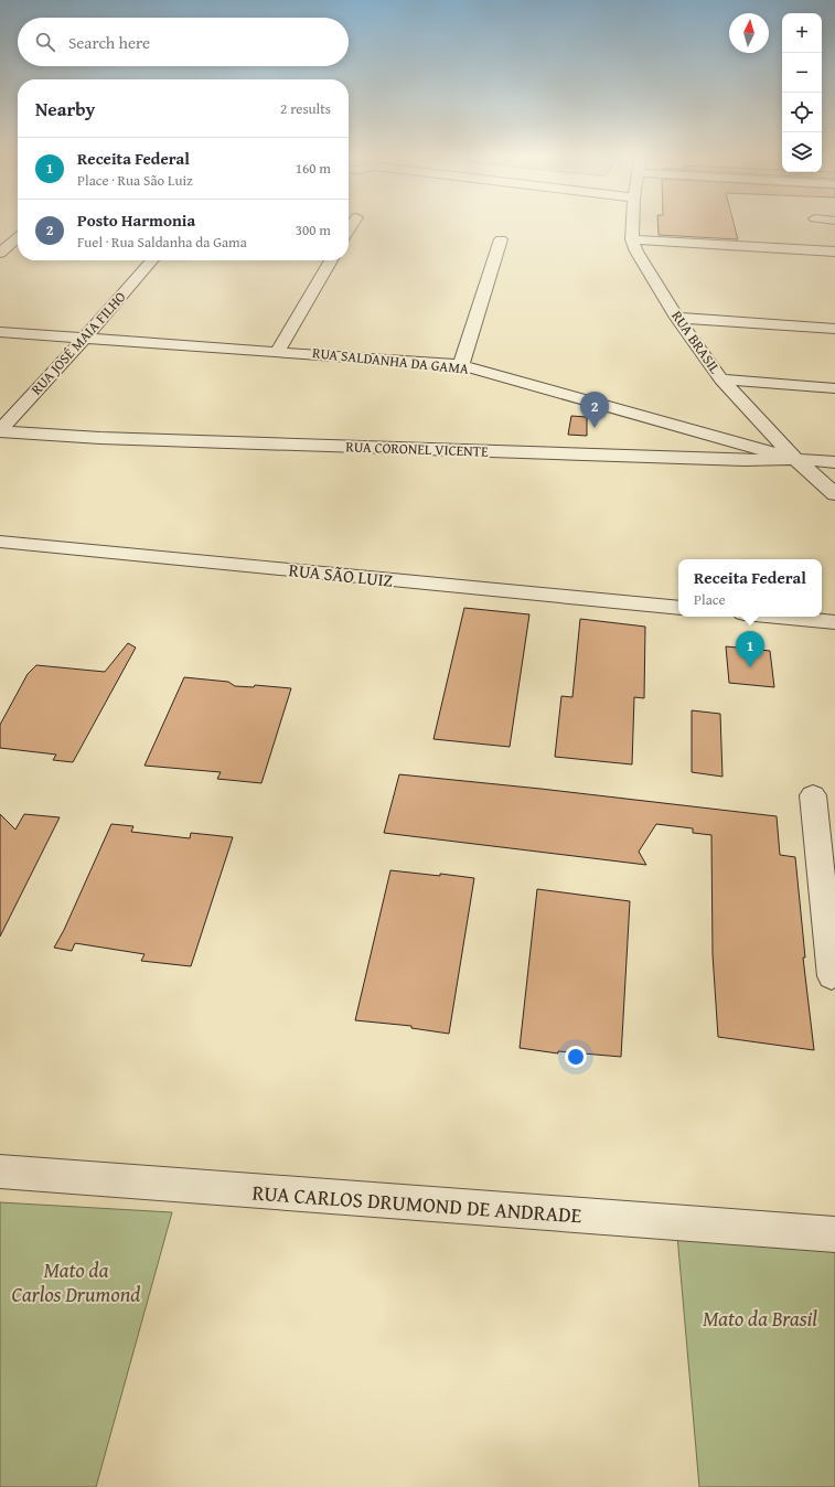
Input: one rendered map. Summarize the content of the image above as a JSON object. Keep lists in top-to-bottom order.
{
  "streets": {
    "street": [
      "RUA BRASIL",
      "RUA JOSÉ MAIA FILHO",
      "RUA SALDANHA DA GAMA",
      "RUA CORONEL VICENTE",
      "RUA SÃO LUIZ",
      "RUA CARLOS DRUMOND DE ANDRADE"
    ]
  },
  "crossings": [
    ["RUA BRASIL", "RUA SALDANHA DA GAMA"],
    ["RUA BRASIL", "RUA CORONEL VICENTE"],
    ["RUA JOSÉ MAIA FILHO", "RUA SALDANHA DA GAMA"],
    ["RUA JOSÉ MAIA FILHO", "RUA CORONEL VICENTE"],
    ["RUA SALDANHA DA GAMA", "RUA CORONEL VICENTE"]
  ],
  "parks": ["Mato da Carlos Drumond", "Mato da Brasil"],
  "north": "top",
  "page": {
    "map_buttons": ["+", "−"],
    "search": "Search here",
    "heading": ["Nearby", "2 results"],
    "list": [
      {
        "mark": "1",
        "name": "Receita Federal",
        "note": "Place · Rua São Luiz",
        "value": "160 m"
      },
      {
        "mark": "2",
        "name": "Posto Harmonia",
        "note": "Fuel · Rua Saldanha da Gama",
        "value": "300 m"
      }
    ],
    "pins": ["2", "1"],
    "popup": ["Receita Federal", "Place"]
  }
}
